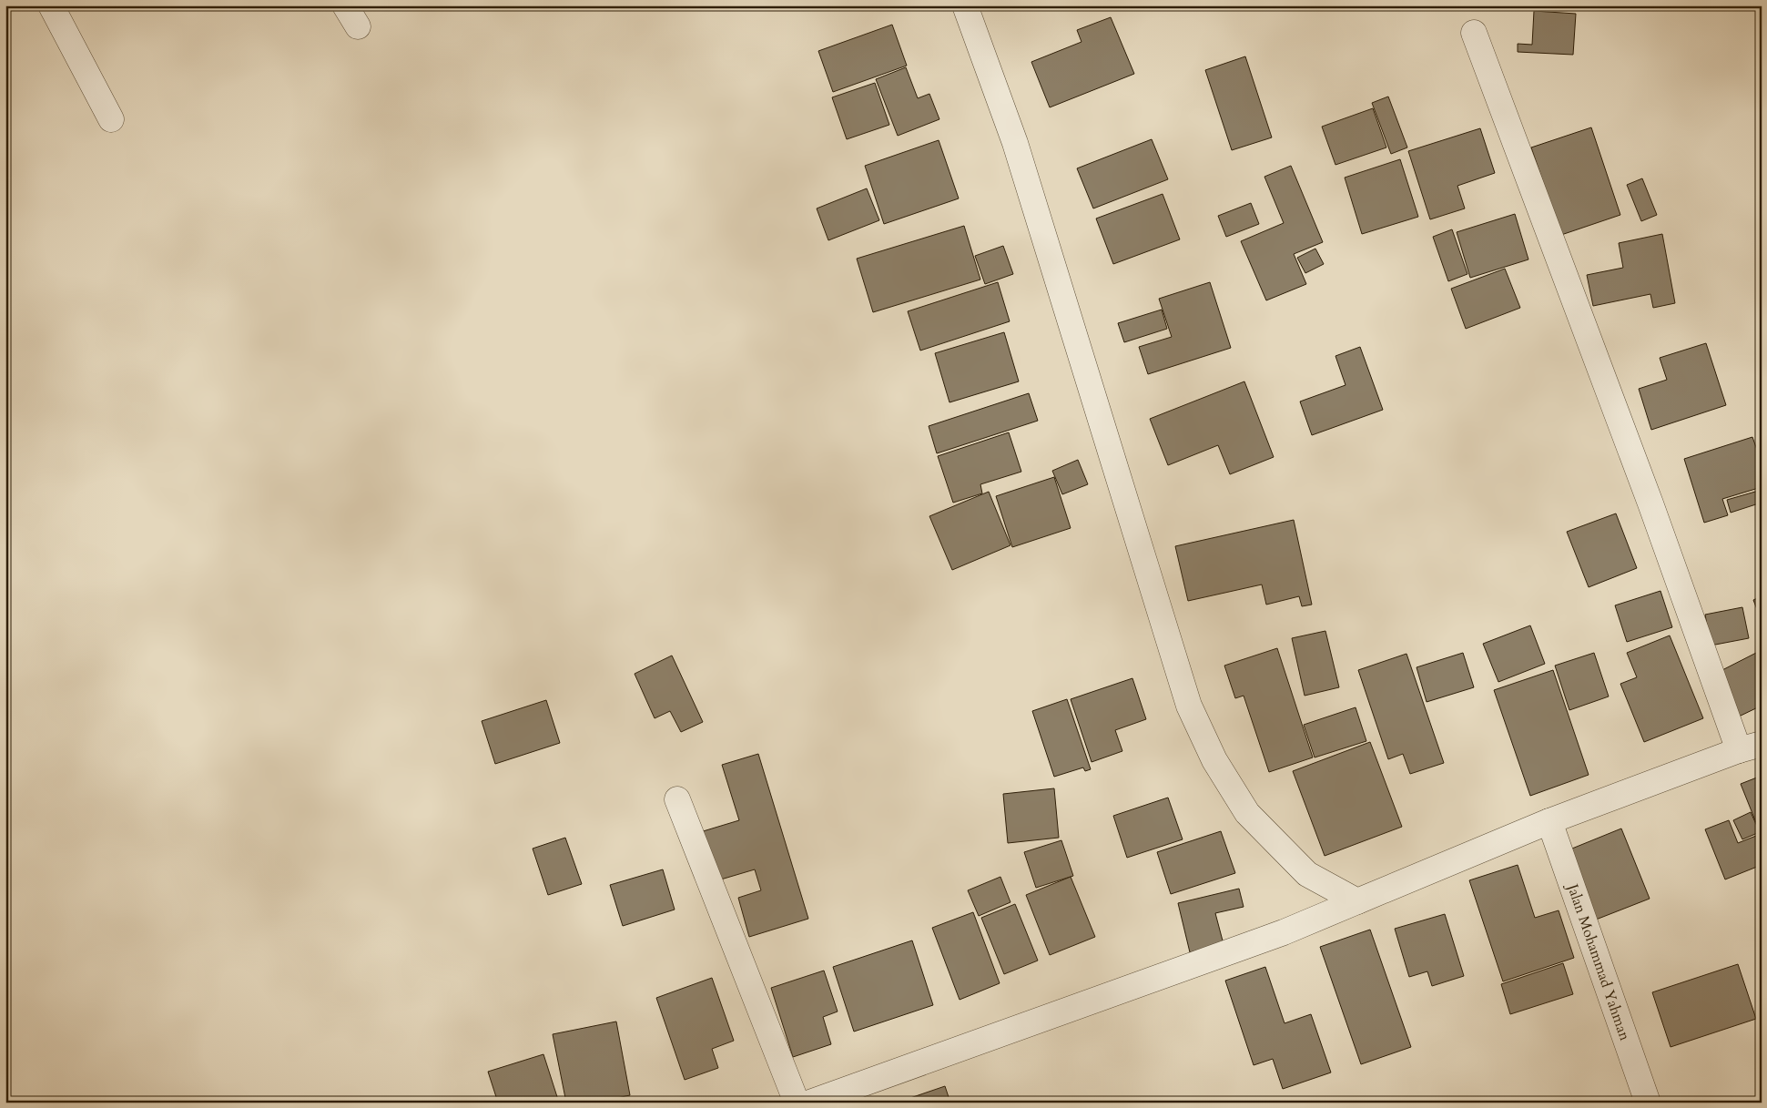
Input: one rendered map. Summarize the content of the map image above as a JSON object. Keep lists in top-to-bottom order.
{
  "streets": {
    "street": ["Jalan Mohammad Yahman"]
  }
}
